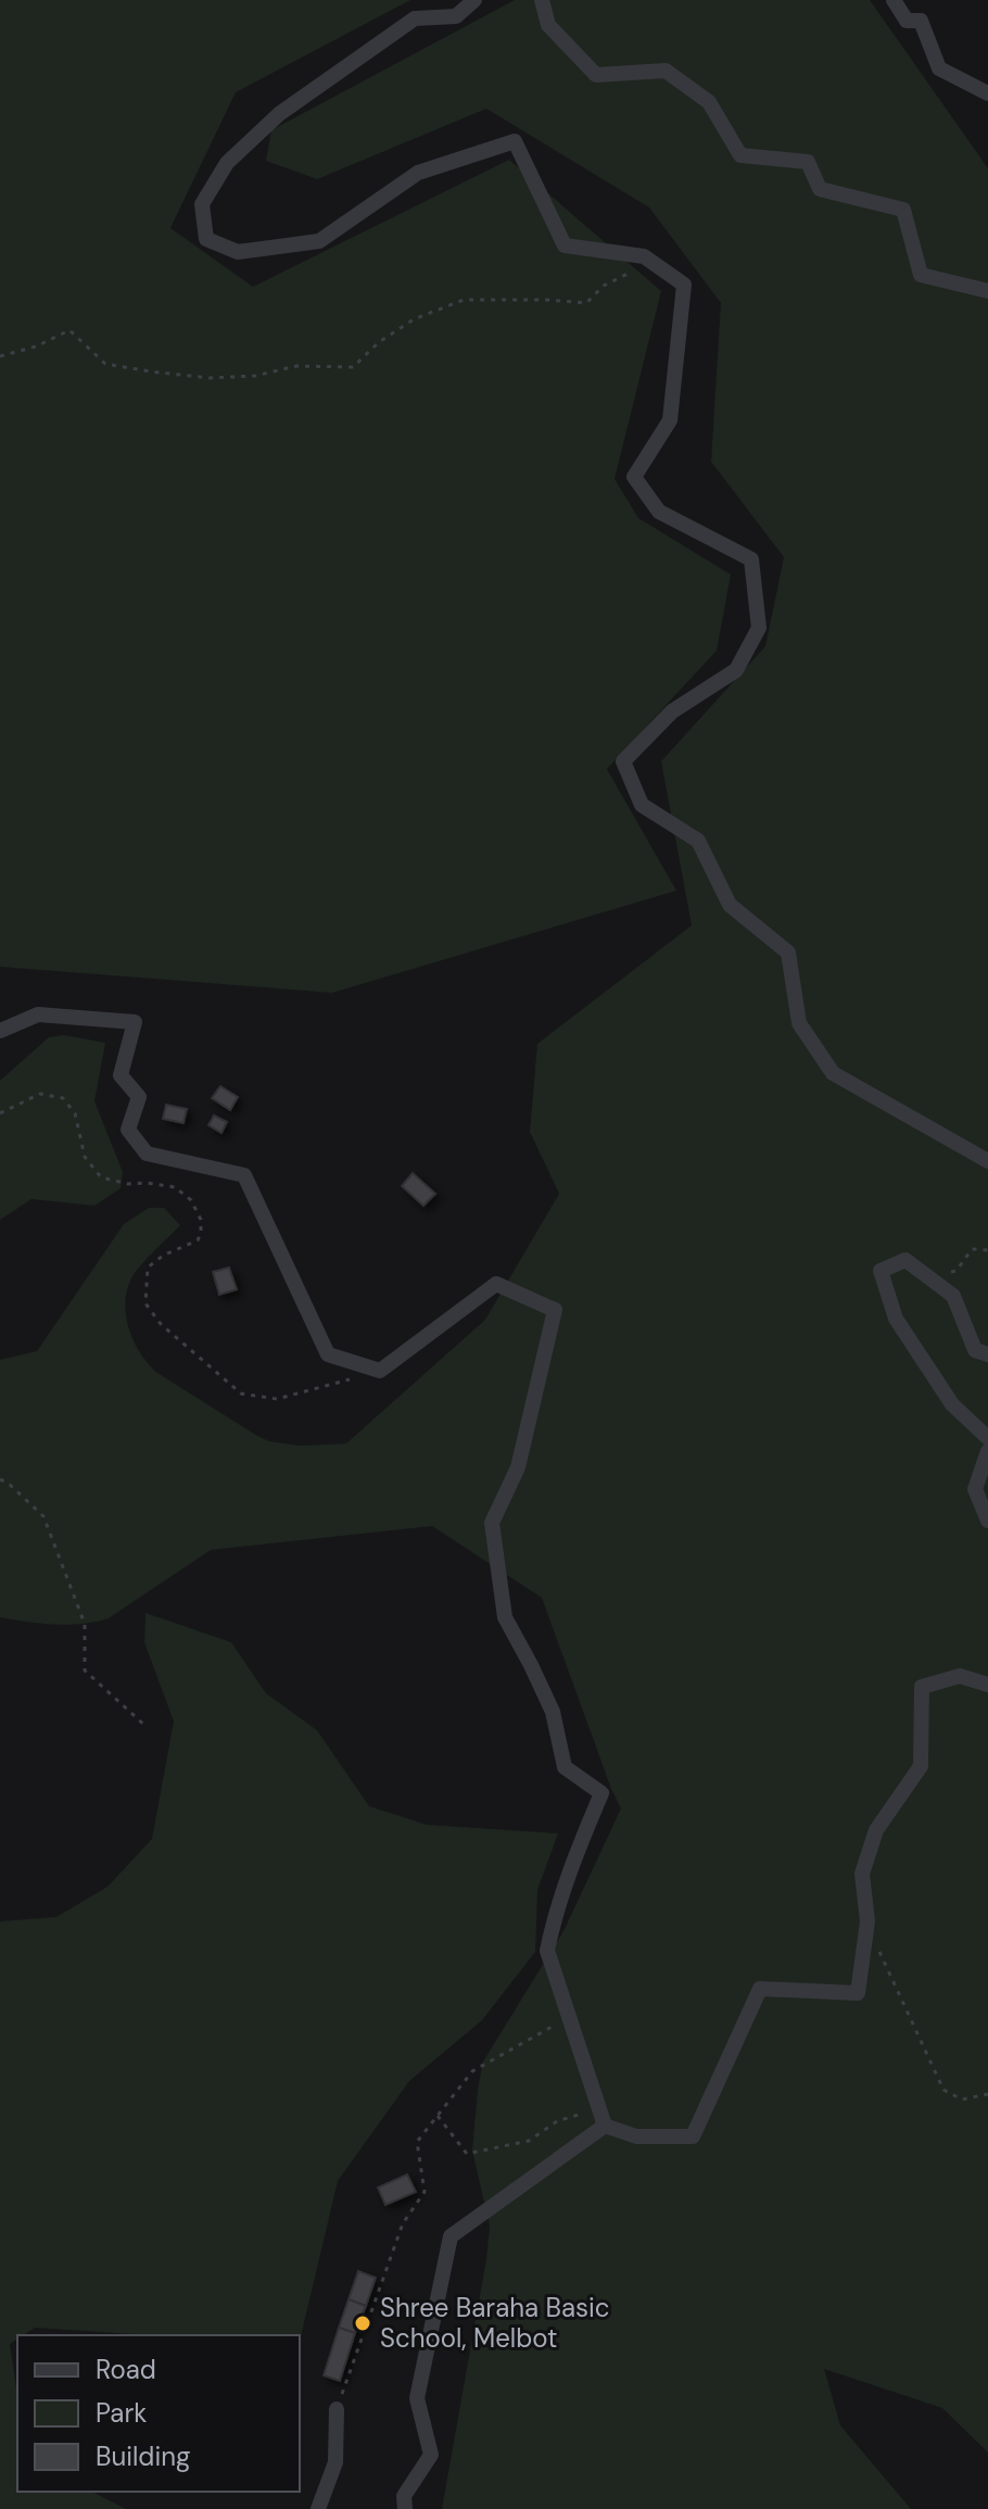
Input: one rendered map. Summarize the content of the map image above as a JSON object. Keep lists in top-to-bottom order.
{
  "places": ["Shree Baraha Basic School, Melbot"],
  "legend": ["Road", "Park", "Building"]
}
